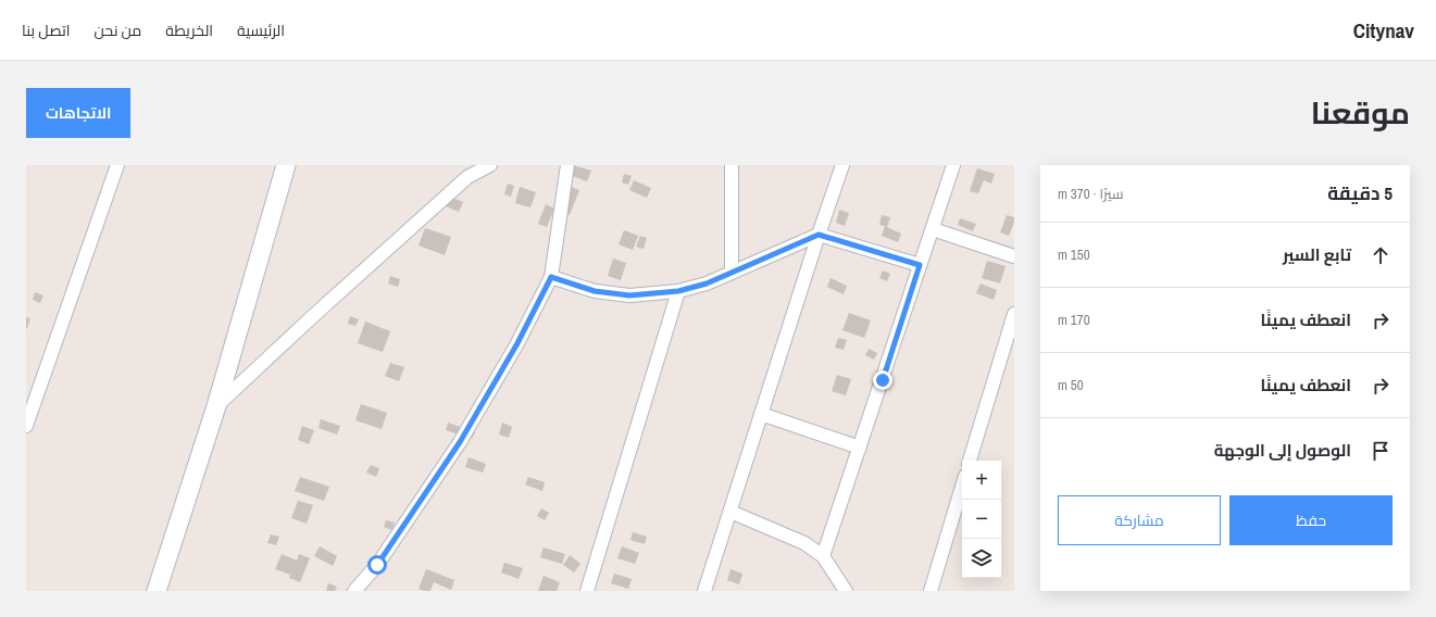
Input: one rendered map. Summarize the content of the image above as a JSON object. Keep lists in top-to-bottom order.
{
  "page": {
    "header": "Citynav",
    "nav": [
      "الرئيسية",
      "الخريطة",
      "من نحن",
      "اتصل بنا"
    ],
    "title": "موقعنا",
    "buttons": [
      "الاتجاهات",
      ["حفظ", "مشاركة"]
    ],
    "heading": ["5 دقيقة", "سيرًا · 370 m"],
    "list": [
      ["تابع السير", "150 m"],
      ["انعطف يمينًا", "170 m"],
      ["انعطف يمينًا", "50 m"],
      "الوصول إلى الوجهة"
    ],
    "map_buttons": ["+", "−"]
  }
}
